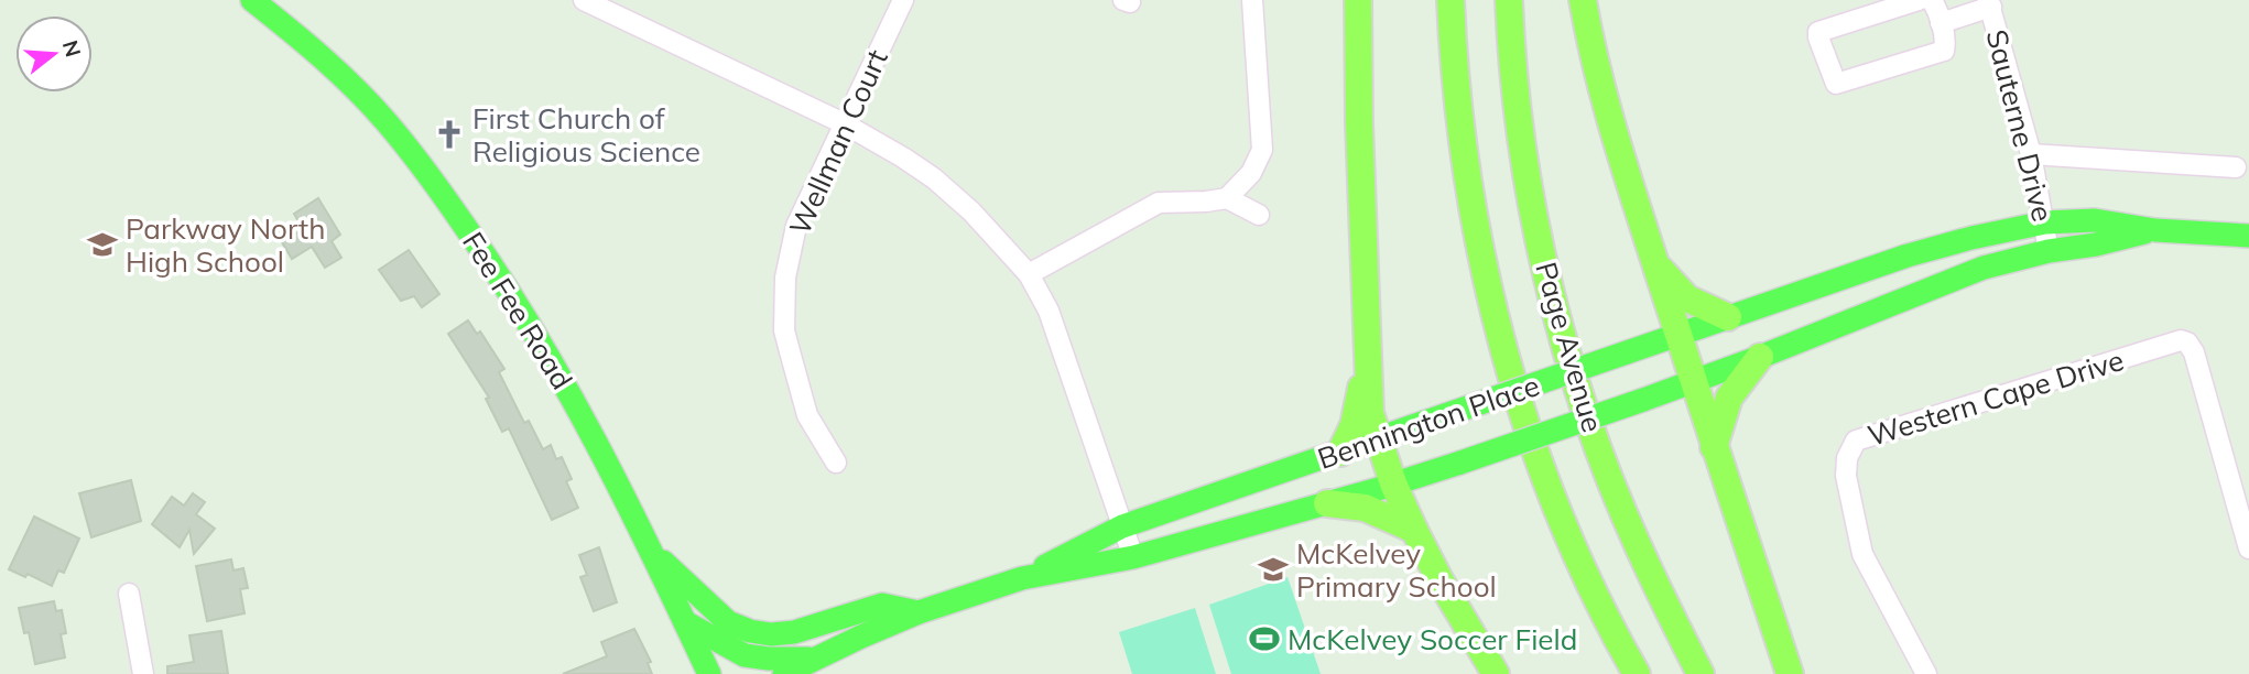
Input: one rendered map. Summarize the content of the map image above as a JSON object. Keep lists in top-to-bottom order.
{
  "streets": {
    "highway": ["Page Avenue"],
    "main road": ["Fee Fee Road", "Bennington Place"],
    "street": ["Sauterne Drive", "Wellman Court", "Western Cape Drive"]
  },
  "crossings": [
    ["Sauterne Drive", "Bennington Place"]
  ],
  "places": {
    "church": ["First Church of Religious Science"],
    "school or university": ["Parkway North High School", "McKelvey Primary School"],
    "sports": ["McKelvey Soccer Field"]
  },
  "north": "right"
}
